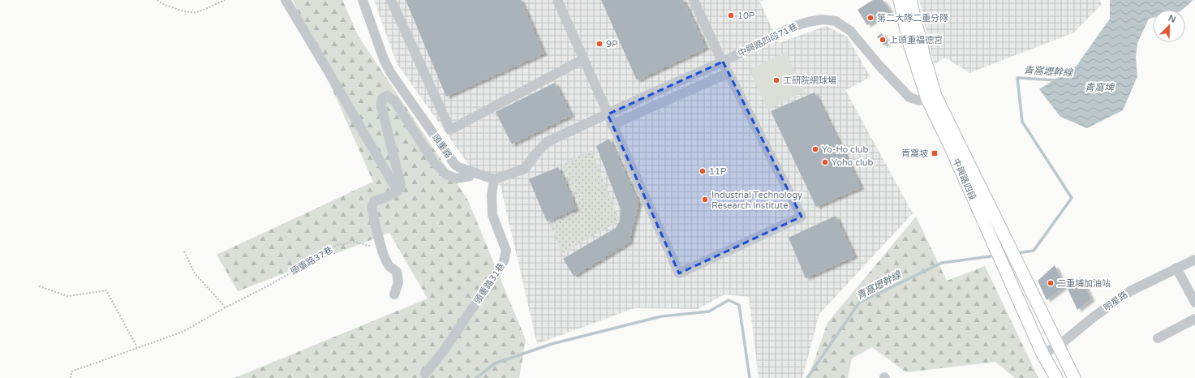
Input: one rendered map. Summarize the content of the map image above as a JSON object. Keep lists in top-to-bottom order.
{
  "streets": {
    "main road": ["中興路四段"],
    "street": [
      "中興路四段71巷",
      "頭重路",
      "頭重路31巷",
      "明星路"
    ],
    "path": ["頭重路37巷"]
  },
  "crossings": [
    ["中興路四段71巷", "頭重路"],
    ["中興路四段71巷", "中興路四段"],
    ["中興路四段71巷", "頭重路31巷"],
    ["頭重路", "頭重路31巷"],
    ["中興路四段", "明星路"]
  ],
  "water": ["青窩壢幹線", "青窩埤"],
  "places": {
    "other": [
      "10P",
      "第二大隊二重分隊",
      "上頭重福德宮",
      "9P",
      "工研院網球場",
      "Yo-Ho club",
      "Yoho club",
      "11P",
      "Industrial Technology Research Institute",
      "二重埔加油站"
    ],
    "transit": ["青窩坡"]
  },
  "north": "top right"
}
